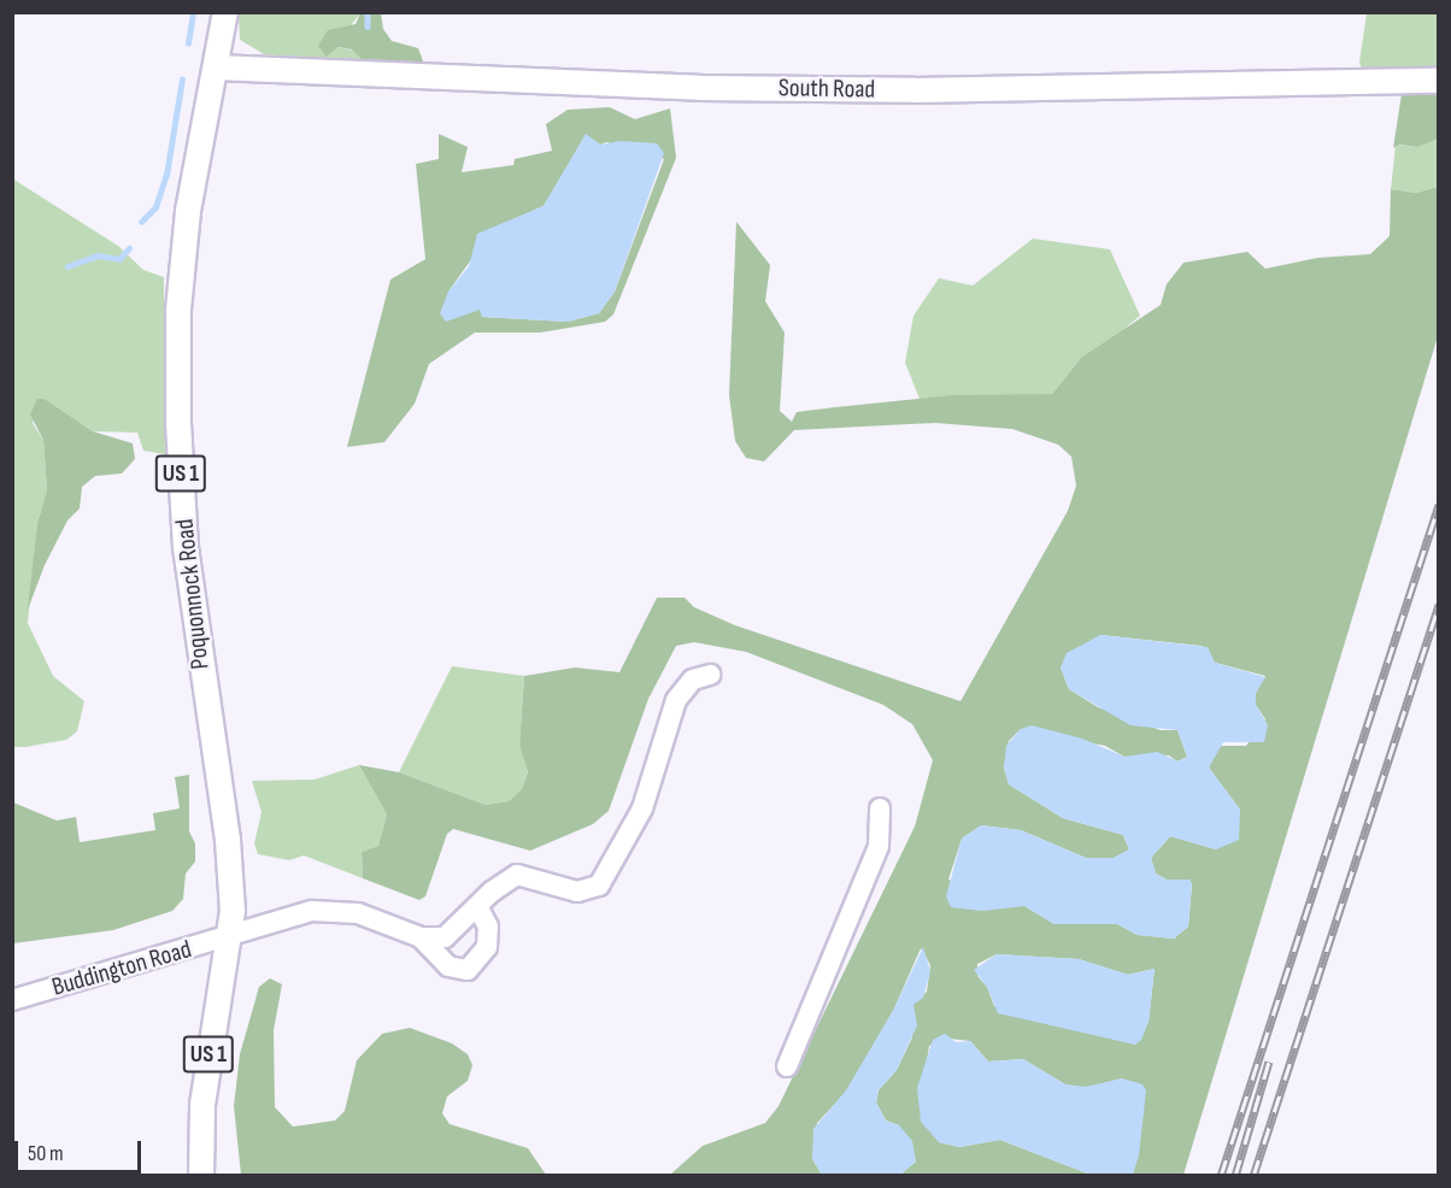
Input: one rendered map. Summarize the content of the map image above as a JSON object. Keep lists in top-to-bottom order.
{
  "streets": {
    "main road": ["South Road", "US 1", "Poquonnock Road"],
    "street": ["Buddington Road"]
  },
  "crossings": [
    ["South Road", "Poquonnock Road"],
    ["Poquonnock Road", "Buddington Road"]
  ],
  "scale_bar": "50 m"
}
